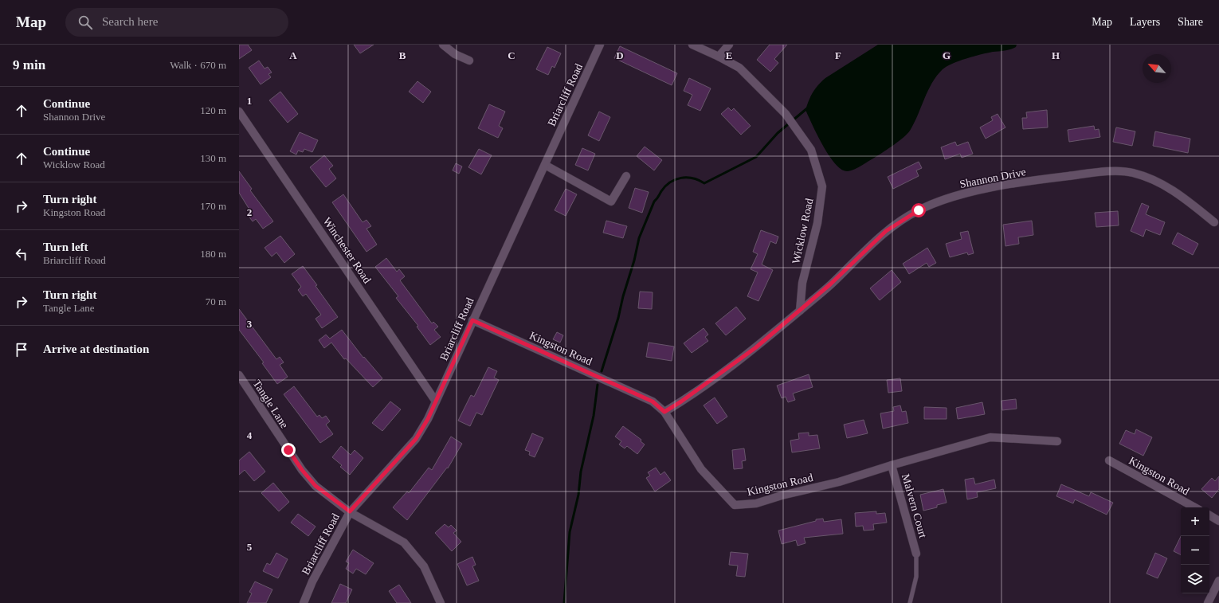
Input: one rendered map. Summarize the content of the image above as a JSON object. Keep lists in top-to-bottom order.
{
  "streets": {
    "street": [
      "Briarcliff Road",
      "Shannon Drive",
      "Wicklow Road",
      "Winchester Road",
      "Kingston Road",
      "Tangle Lane",
      "Malvern Court"
    ]
  },
  "crossings": [
    ["Briarcliff Road", "Winchester Road"],
    ["Briarcliff Road", "Kingston Road"],
    ["Briarcliff Road", "Tangle Lane"],
    ["Shannon Drive", "Wicklow Road"],
    ["Kingston Road", "Malvern Court"]
  ],
  "north": "top left",
  "page": {
    "header": "Map",
    "search": "Search here",
    "nav": ["Map", "Layers", "Share"],
    "heading": ["9 min", "Walk · 670 m"],
    "list": [
      ["Continue", "Shannon Drive", "120 m"],
      ["Continue", "Wicklow Road", "130 m"],
      ["Turn right", "Kingston Road", "170 m"],
      ["Turn left", "Briarcliff Road", "180 m"],
      ["Turn right", "Tangle Lane", "70 m"],
      "Arrive at destination"
    ],
    "map_buttons": ["+", "−"]
  },
  "grid": {
    "columns": [
      "A",
      "B",
      "C",
      "D",
      "E",
      "F",
      "G",
      "H"
    ],
    "rows": [
      "1",
      "2",
      "3",
      "4",
      "5"
    ]
  }
}
